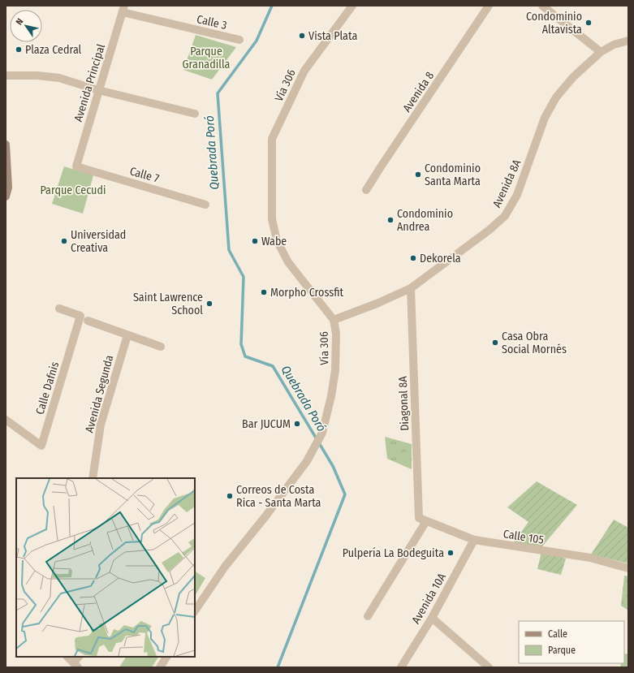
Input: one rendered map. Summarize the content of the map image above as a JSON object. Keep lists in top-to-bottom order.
{
  "streets": {
    "street": [
      "Calle 3",
      "Avenida Principal",
      "Vía 306",
      "Avenida 8",
      "Calle 7",
      "Avenida 8A",
      "Calle Dafnis",
      "Avenida Segunda",
      "Diagonal 8A",
      "Calle 105",
      "Avenida 10A"
    ]
  },
  "crossings": [
    ["Calle 3", "Avenida Principal"],
    ["Avenida Principal", "Calle 7"],
    ["Vía 306", "Avenida 8A"],
    ["Avenida 8A", "Diagonal 8A"],
    ["Diagonal 8A", "Calle 105"],
    ["Calle 105", "Avenida 10A"]
  ],
  "water": ["Quebrada Poró"],
  "parks": ["Parque Granadilla", "Parque Cecudi"],
  "places": [
    "Condominio Altavista",
    "Vista Plata",
    "Plaza Cedral",
    "Condominio Santa Marta",
    "Condominio Andrea",
    "Universidad Creativa",
    "Wabe",
    "Dekorela",
    "Morpho Crossfit",
    "Saint Lawrence School",
    "Casa Obra Social Mornés",
    "Bar JUCUM",
    "Correos de Costa Rica - Santa Marta",
    "Pulpería La Bodeguita"
  ],
  "legend": ["Calle", "Parque"],
  "north": "top left"
}
